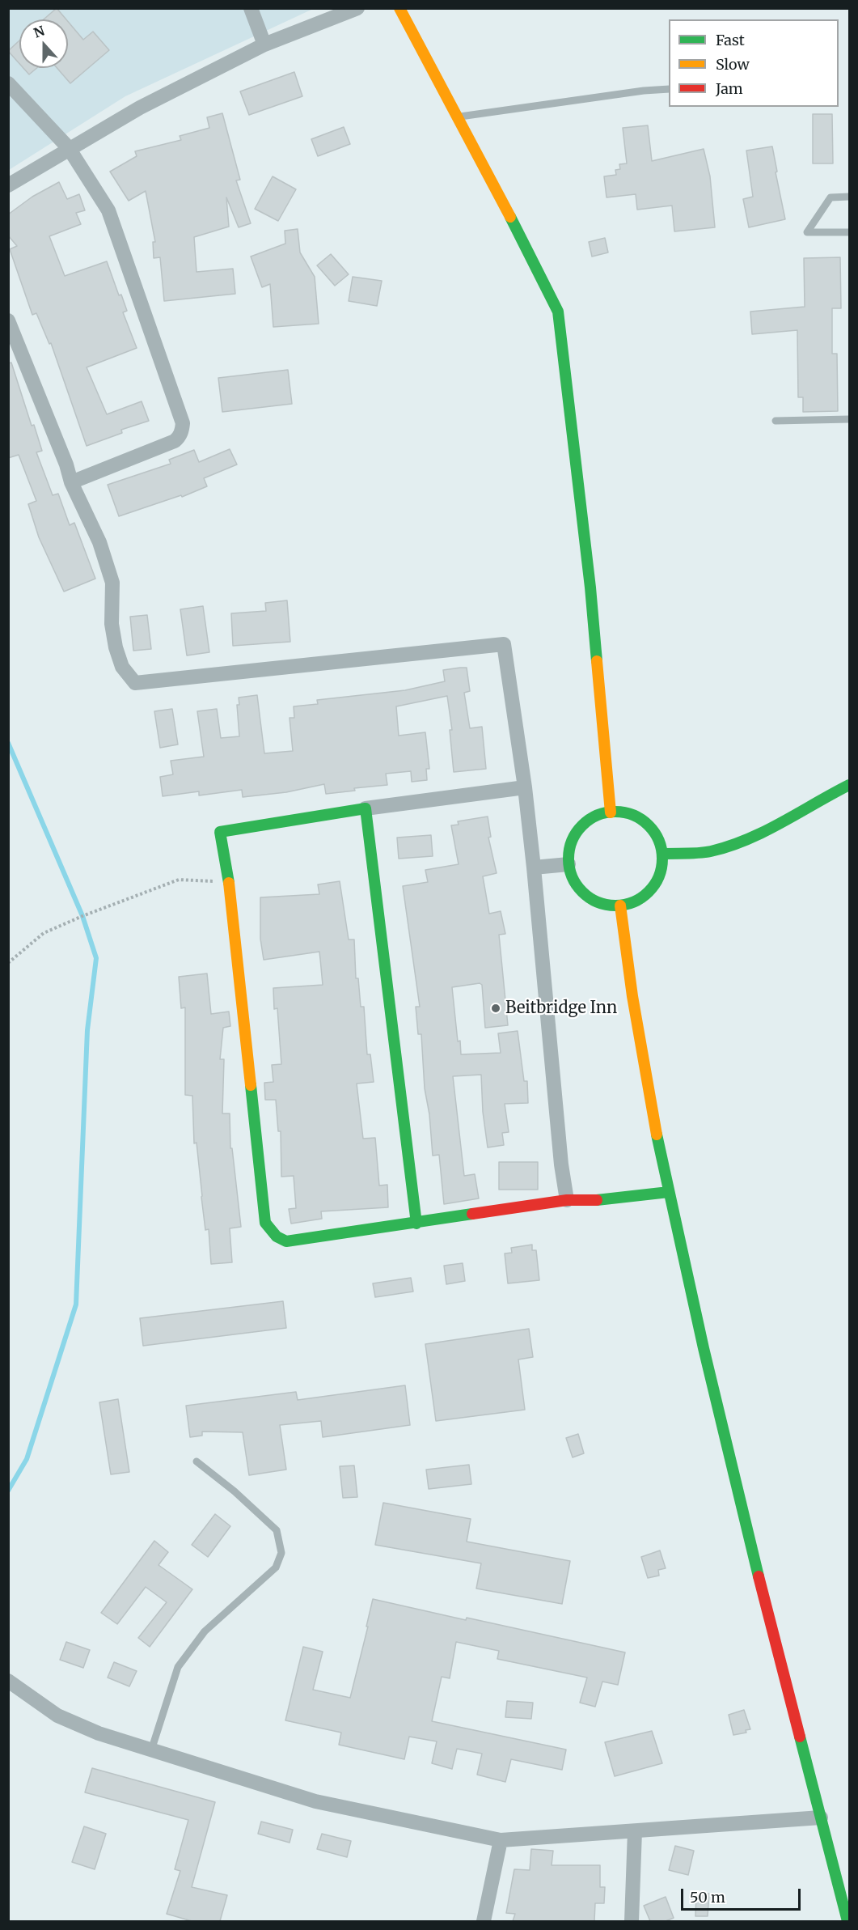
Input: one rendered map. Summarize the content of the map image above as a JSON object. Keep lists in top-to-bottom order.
{
  "places": ["Beitbridge Inn"],
  "legend": ["Fast", "Slow", "Jam"],
  "scale_bar": "50 m",
  "north": "top"
}
